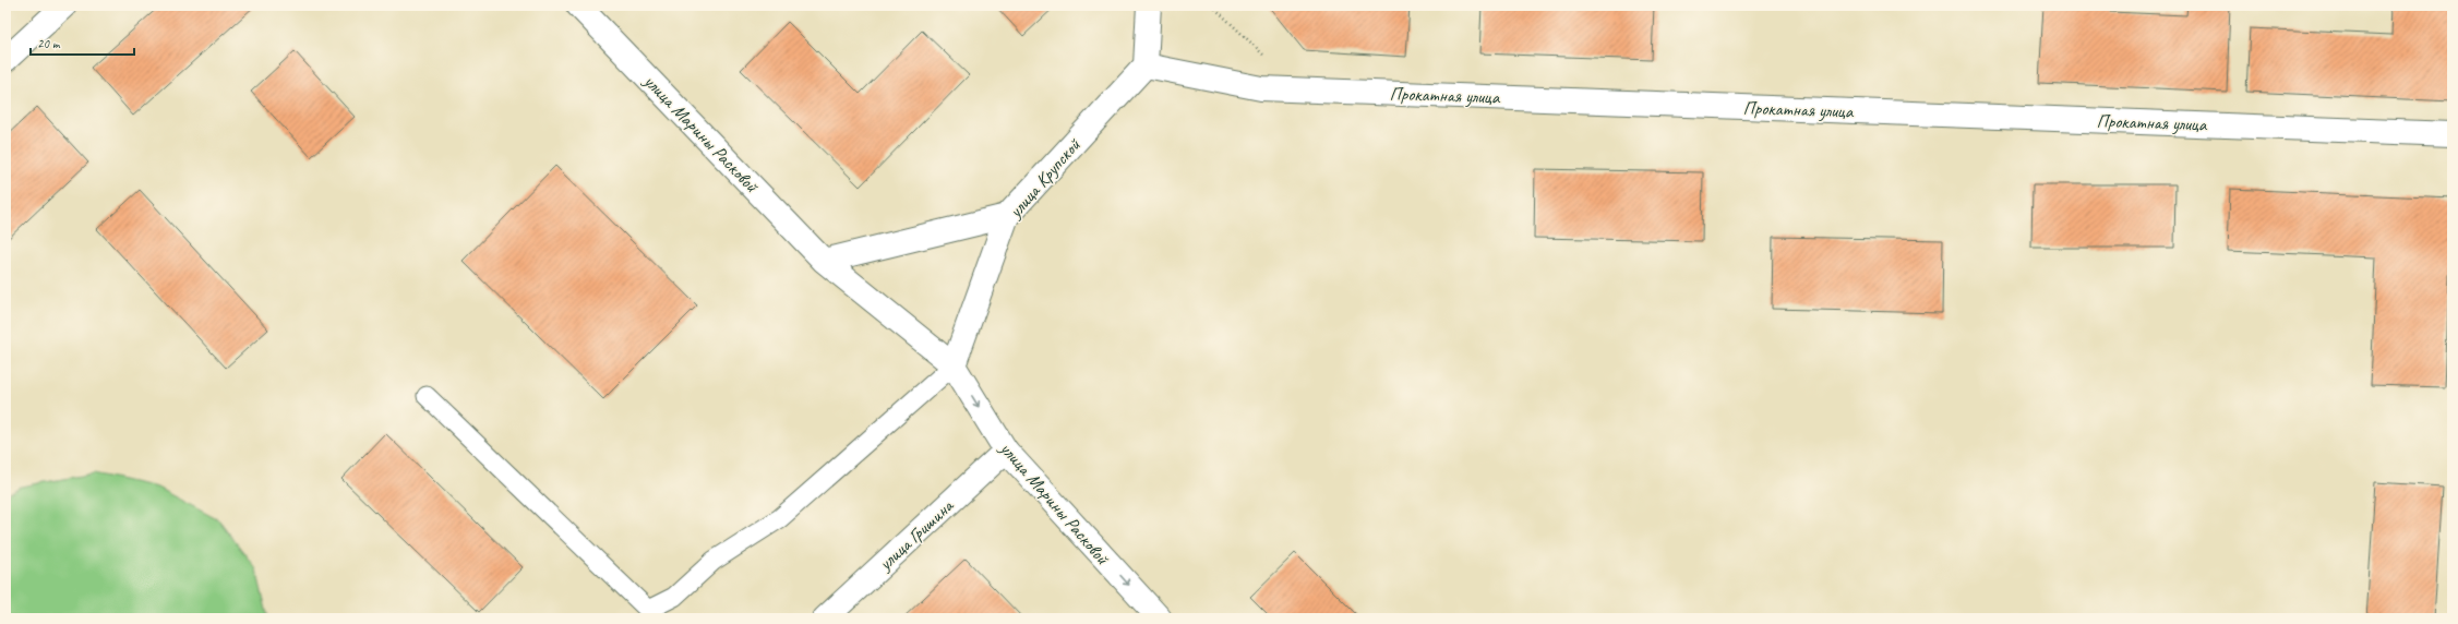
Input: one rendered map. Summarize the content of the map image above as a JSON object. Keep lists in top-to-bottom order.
{
  "streets": {
    "street": [
      "Прокатная улица",
      "улица Марины Расковой",
      "улица Крупской",
      "улица Гришина"
    ]
  },
  "crossings": [
    ["Прокатная улица", "улица Крупской"],
    ["улица Марины Расковой", "улица Крупской"],
    ["улица Марины Расковой", "улица Гришина"]
  ],
  "one_way": ["улица Марины Расковой"],
  "scale_bar": "20 m"
}
